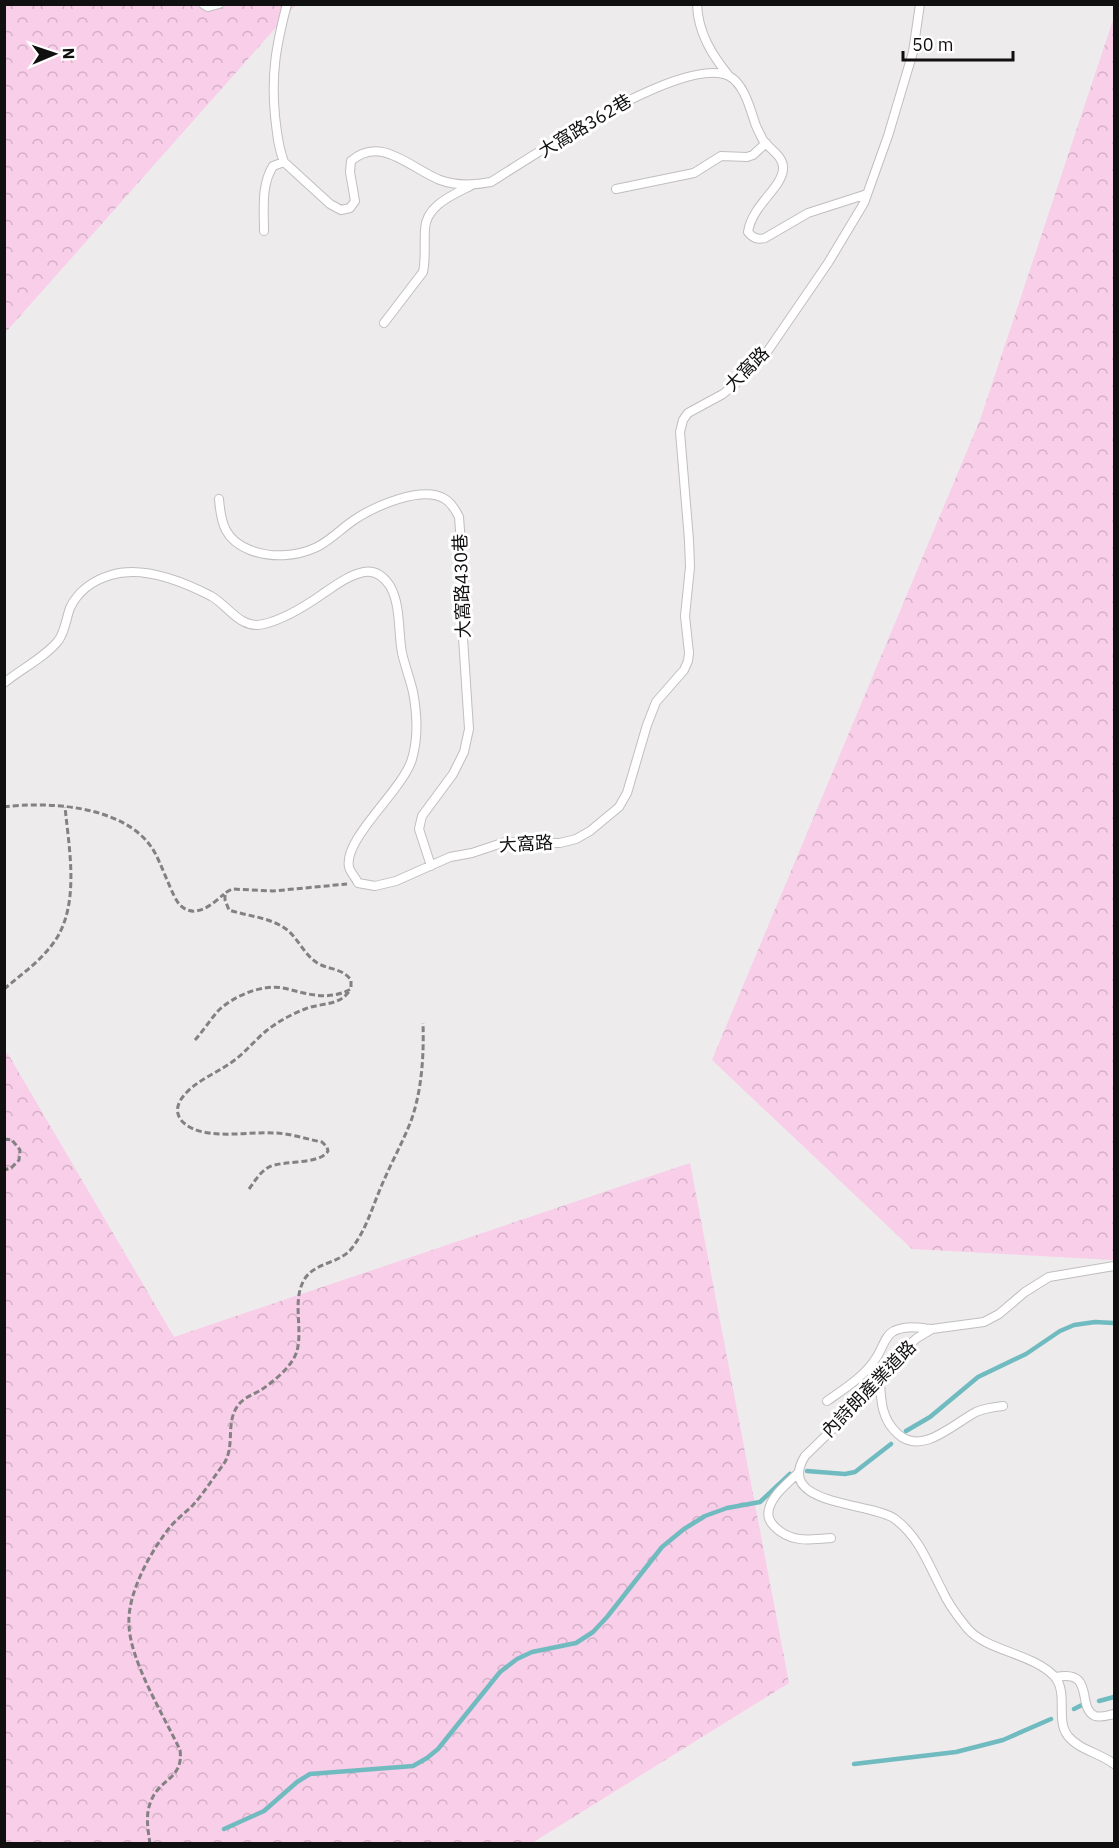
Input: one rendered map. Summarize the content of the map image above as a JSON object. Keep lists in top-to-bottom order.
{
  "streets": {
    "lane": [
      "大窩路362巷",
      "大窩路",
      "大窩路430巷",
      "內詩朗產業道路"
    ]
  },
  "crossings": [
    ["大窩路", "大窩路430巷"]
  ],
  "scale_bar": "50 m",
  "north": "right"
}
